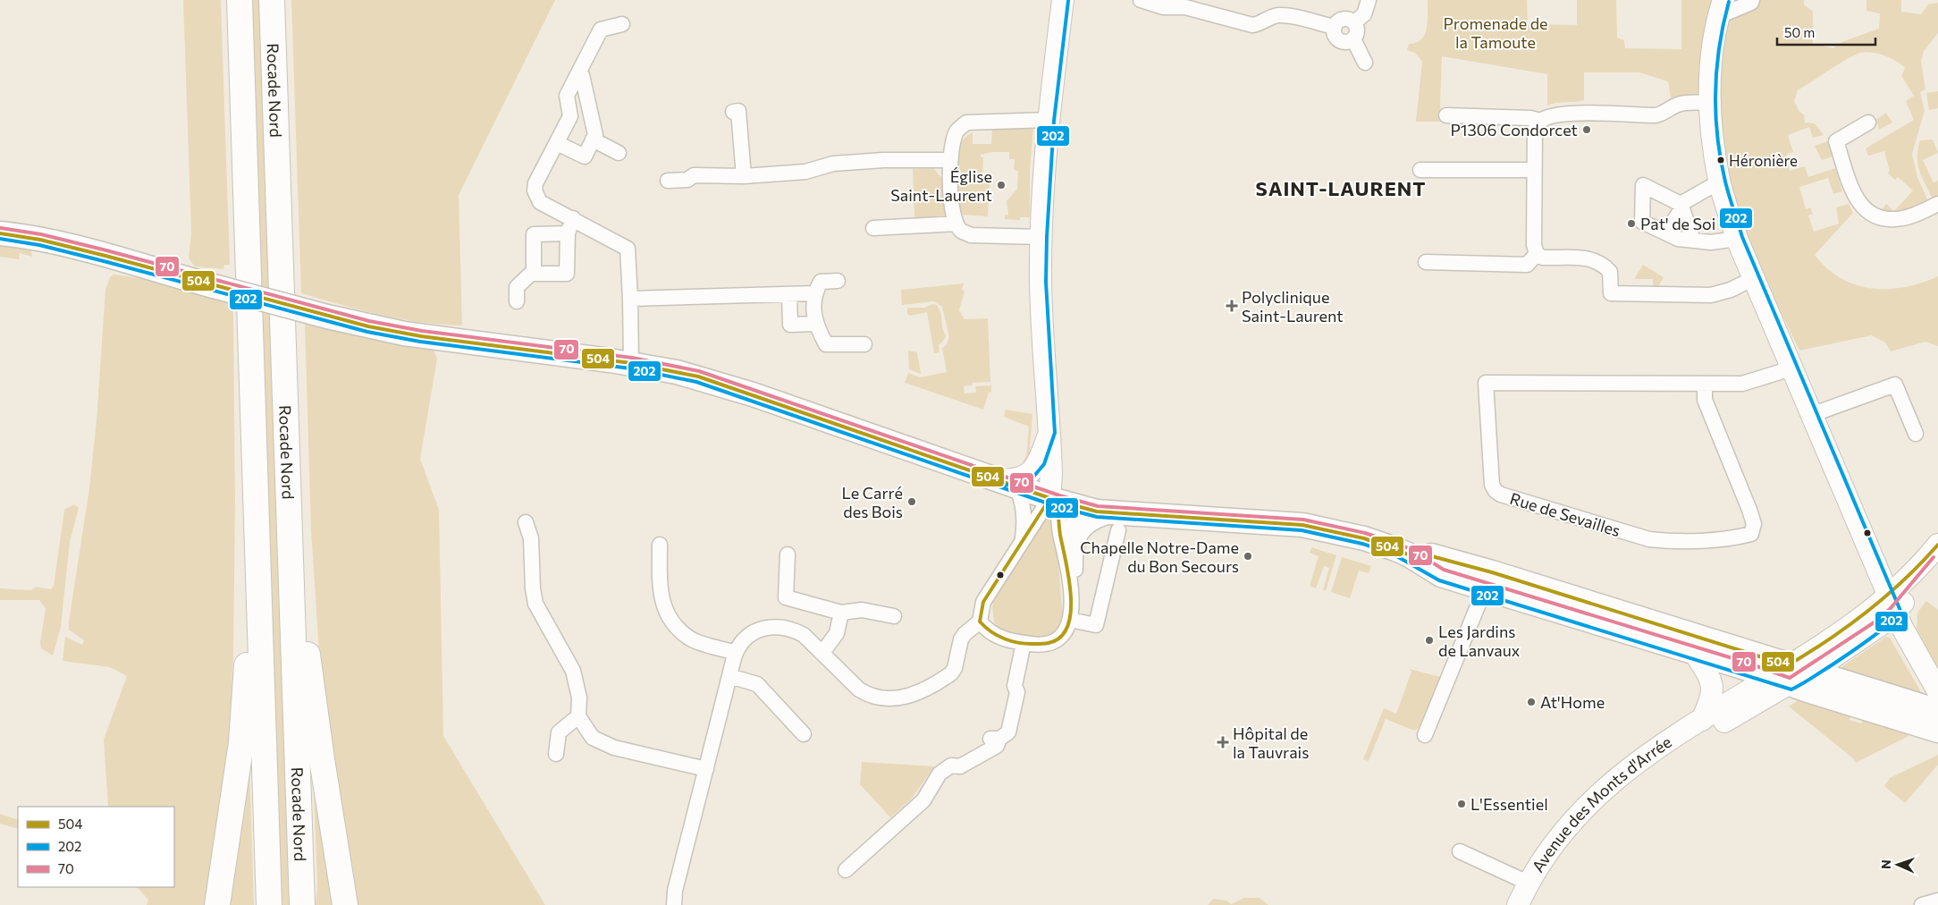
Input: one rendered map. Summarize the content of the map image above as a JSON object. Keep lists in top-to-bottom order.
{
  "streets": {
    "highway": ["Rocade Nord"],
    "street": ["Rue de Sevailles", "Avenue des Monts d'Arrée"]
  },
  "districts": ["SAINT-LAURENT"],
  "parks": ["Promenade de la Tamoute"],
  "places": {
    "other": [
      "P1306 Condorcet",
      "Héronière",
      "Église Saint-Laurent",
      "Pat' de Soi",
      "Le Carré des Bois",
      "Chapelle Notre-Dame du Bon Secours",
      "Les Jardins de Lanvaux",
      "At'Home",
      "L'Essentiel"
    ],
    "health": ["Polyclinique Saint-Laurent", "Hôpital de la Tauvrais"]
  },
  "lines": ["transit line 202", "transit line 70", "transit line 504"],
  "legend": ["504", "202", "70"],
  "scale_bar": "50 m",
  "north": "left"
}
